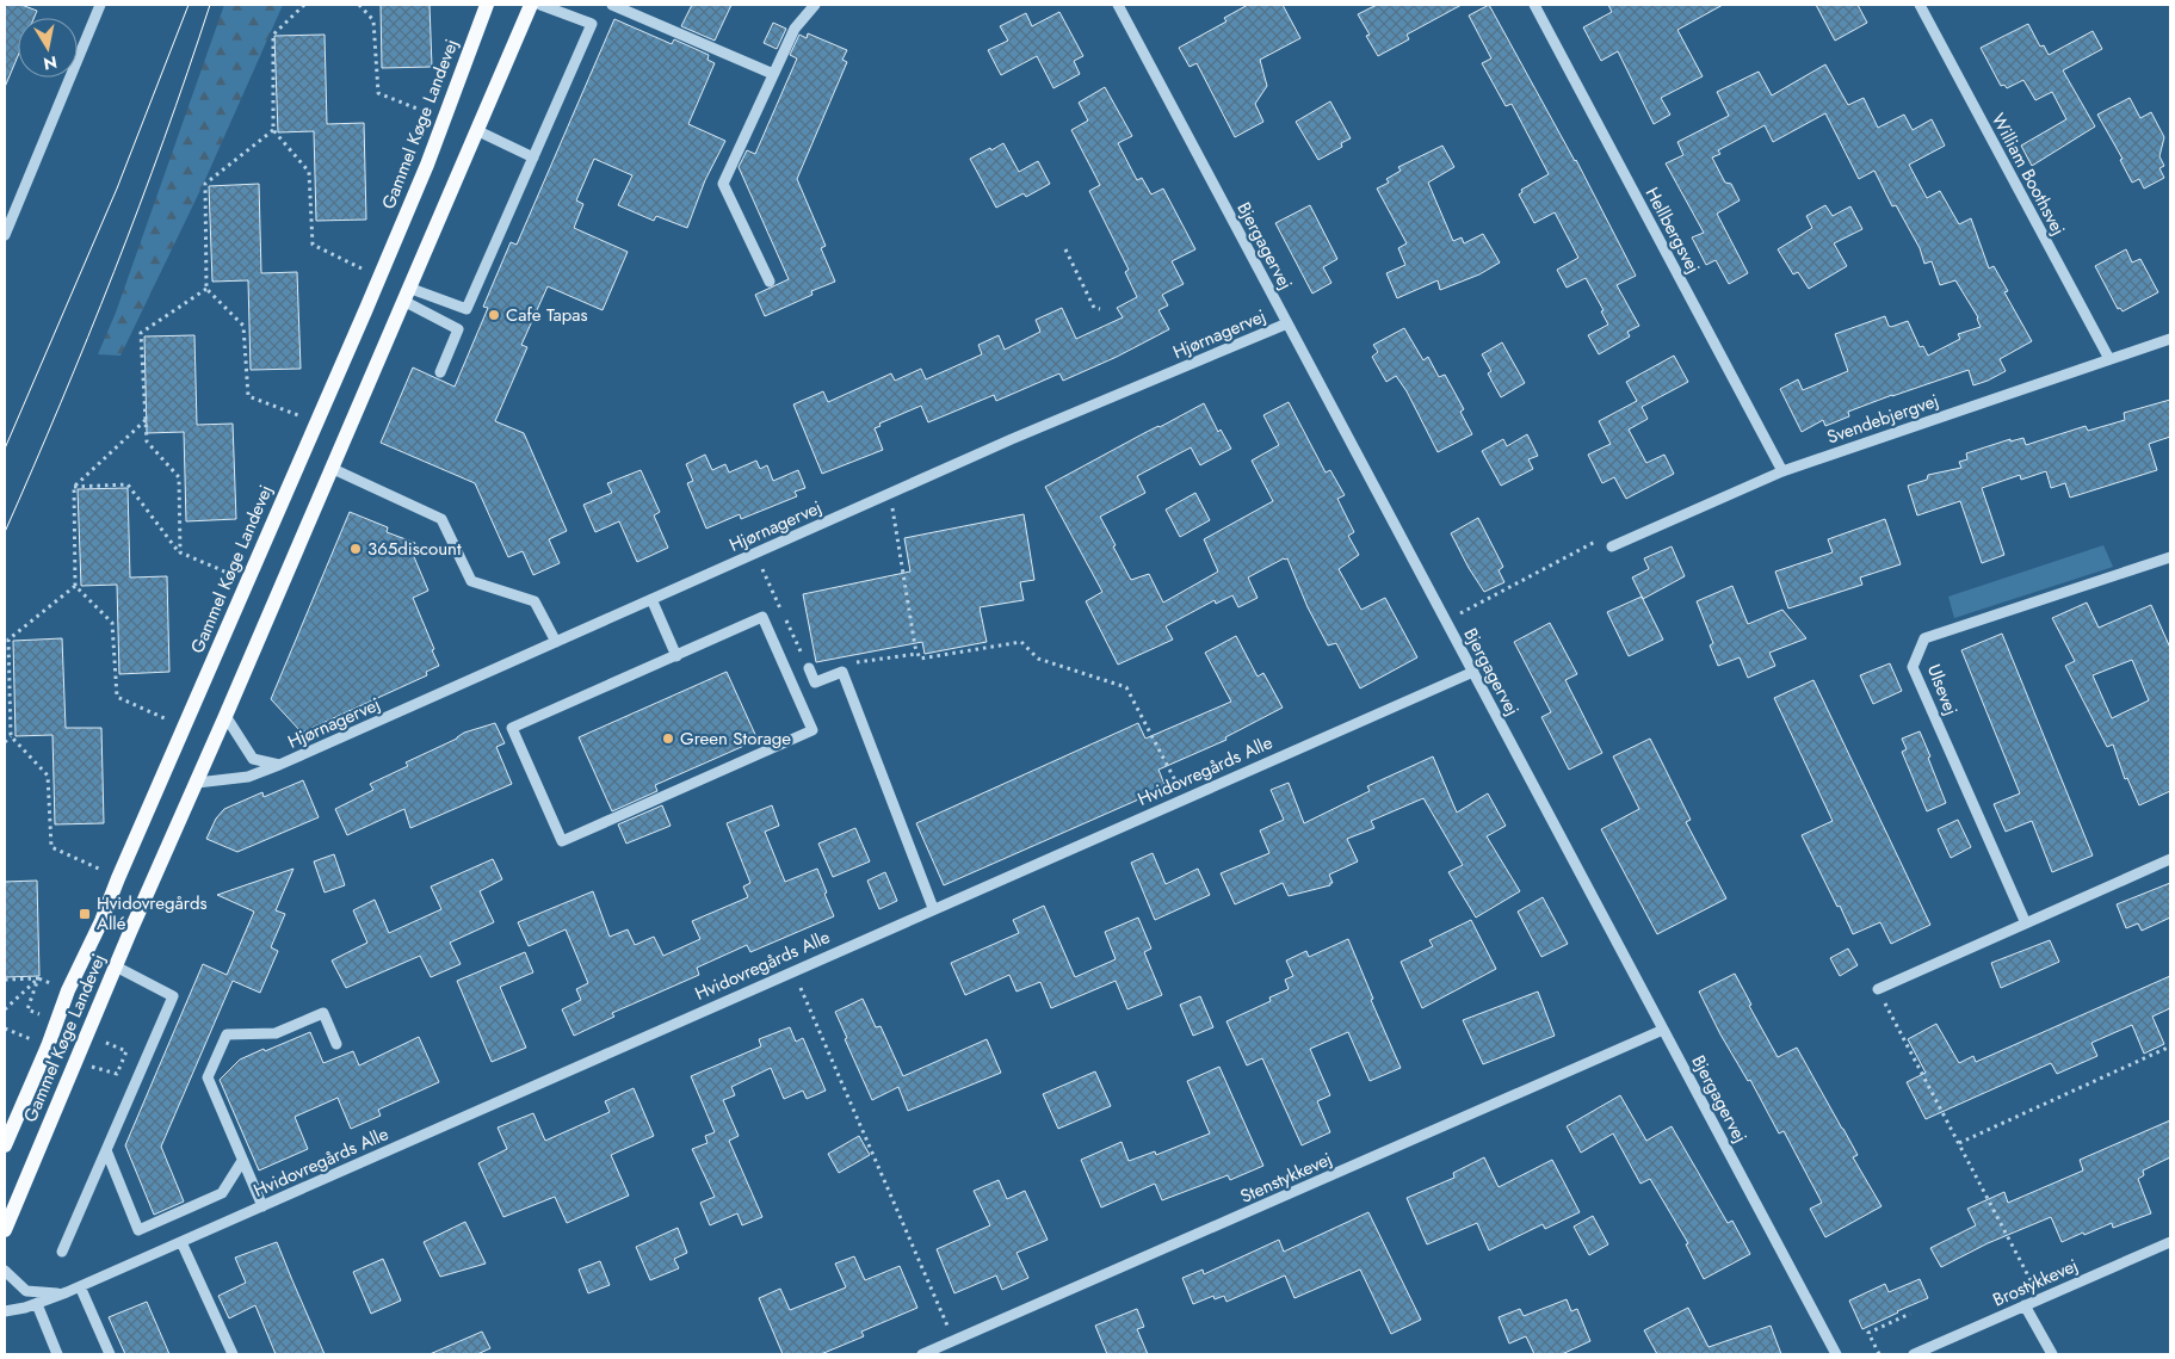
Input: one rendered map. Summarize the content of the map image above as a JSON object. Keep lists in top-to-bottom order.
{
  "streets": {
    "main road": ["Gammel Køge Landevej"],
    "street": [
      "William Boothsvej",
      "Hellbergsvej",
      "Bjergagervej",
      "Hjørnagervej",
      "Svendebjergvej",
      "Ulsevej",
      "Hvidovregårds Alle",
      "Stenstykkevej",
      "Brostykkevej"
    ]
  },
  "crossings": [
    ["Gammel Køge Landevej", "Hjørnagervej"],
    ["William Boothsvej", "Svendebjergvej"],
    ["Hellbergsvej", "Svendebjergvej"],
    ["Bjergagervej", "Hjørnagervej"],
    ["Bjergagervej", "Hvidovregårds Alle"],
    ["Bjergagervej", "Stenstykkevej"]
  ],
  "places": {
    "other": ["Cafe Tapas", "365discount", "Green Storage"],
    "transit": ["Hvidovregårds Allé"]
  },
  "north": "bottom"
}
